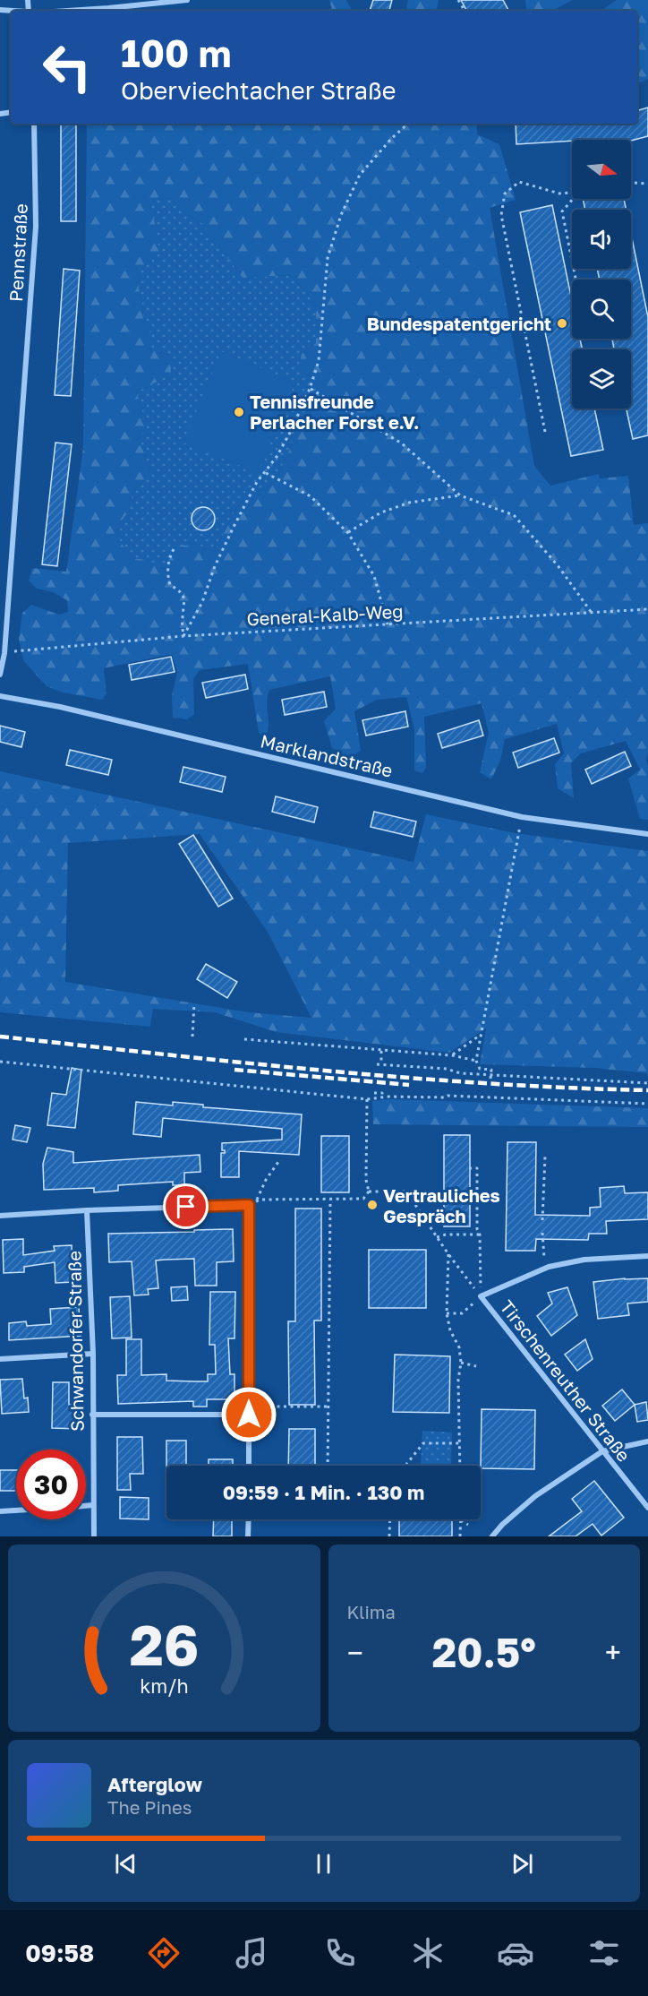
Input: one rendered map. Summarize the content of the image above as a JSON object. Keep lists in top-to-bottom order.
{
  "streets": {
    "street": [
      "Pennstraße",
      "Marklandstraße",
      "Schwandorfer Straße",
      "Tirschenreuther Straße"
    ],
    "path": ["General-Kalb-Weg"]
  },
  "crossings": [
    ["Pennstraße", "General-Kalb-Weg"]
  ],
  "places": ["Bundespatentgericht", "Tennisfreunde Perlacher Forst e.V.", "Vertrauliches Gespräch"],
  "north": "right",
  "page": {
    "turn": ["100 m", "Oberviechtacher Straße"],
    "limit": "30",
    "trip": "09:59 · 1 Min. · 130 m",
    "tile": "Klima",
    "heat": ["−", "20.5°", "+"],
    "song": ["Afterglow", "The Pines"],
    "tabs": "09:58",
    "gauge": ["26", "km/h"]
  }
}
